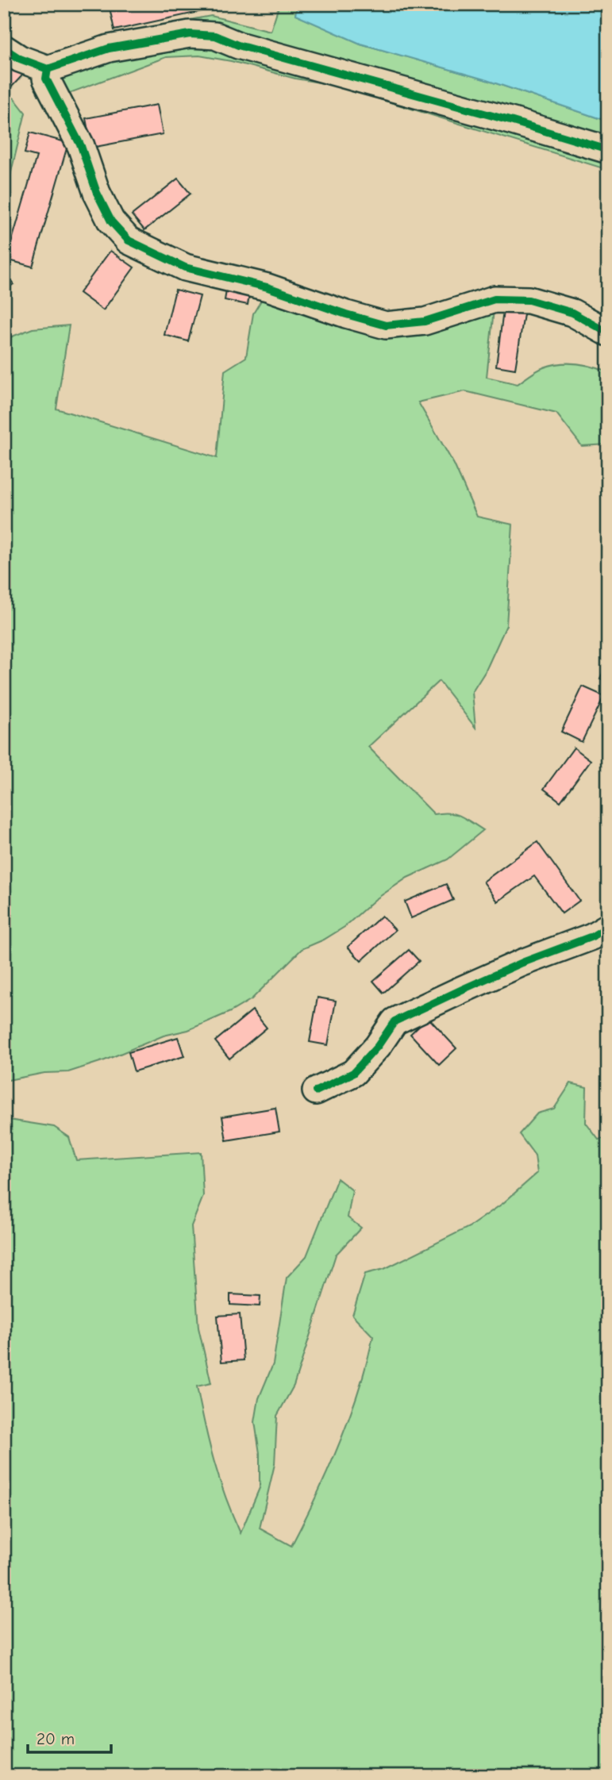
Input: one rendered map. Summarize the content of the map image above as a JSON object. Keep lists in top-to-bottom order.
{
  "scale_bar": "20 m"
}
